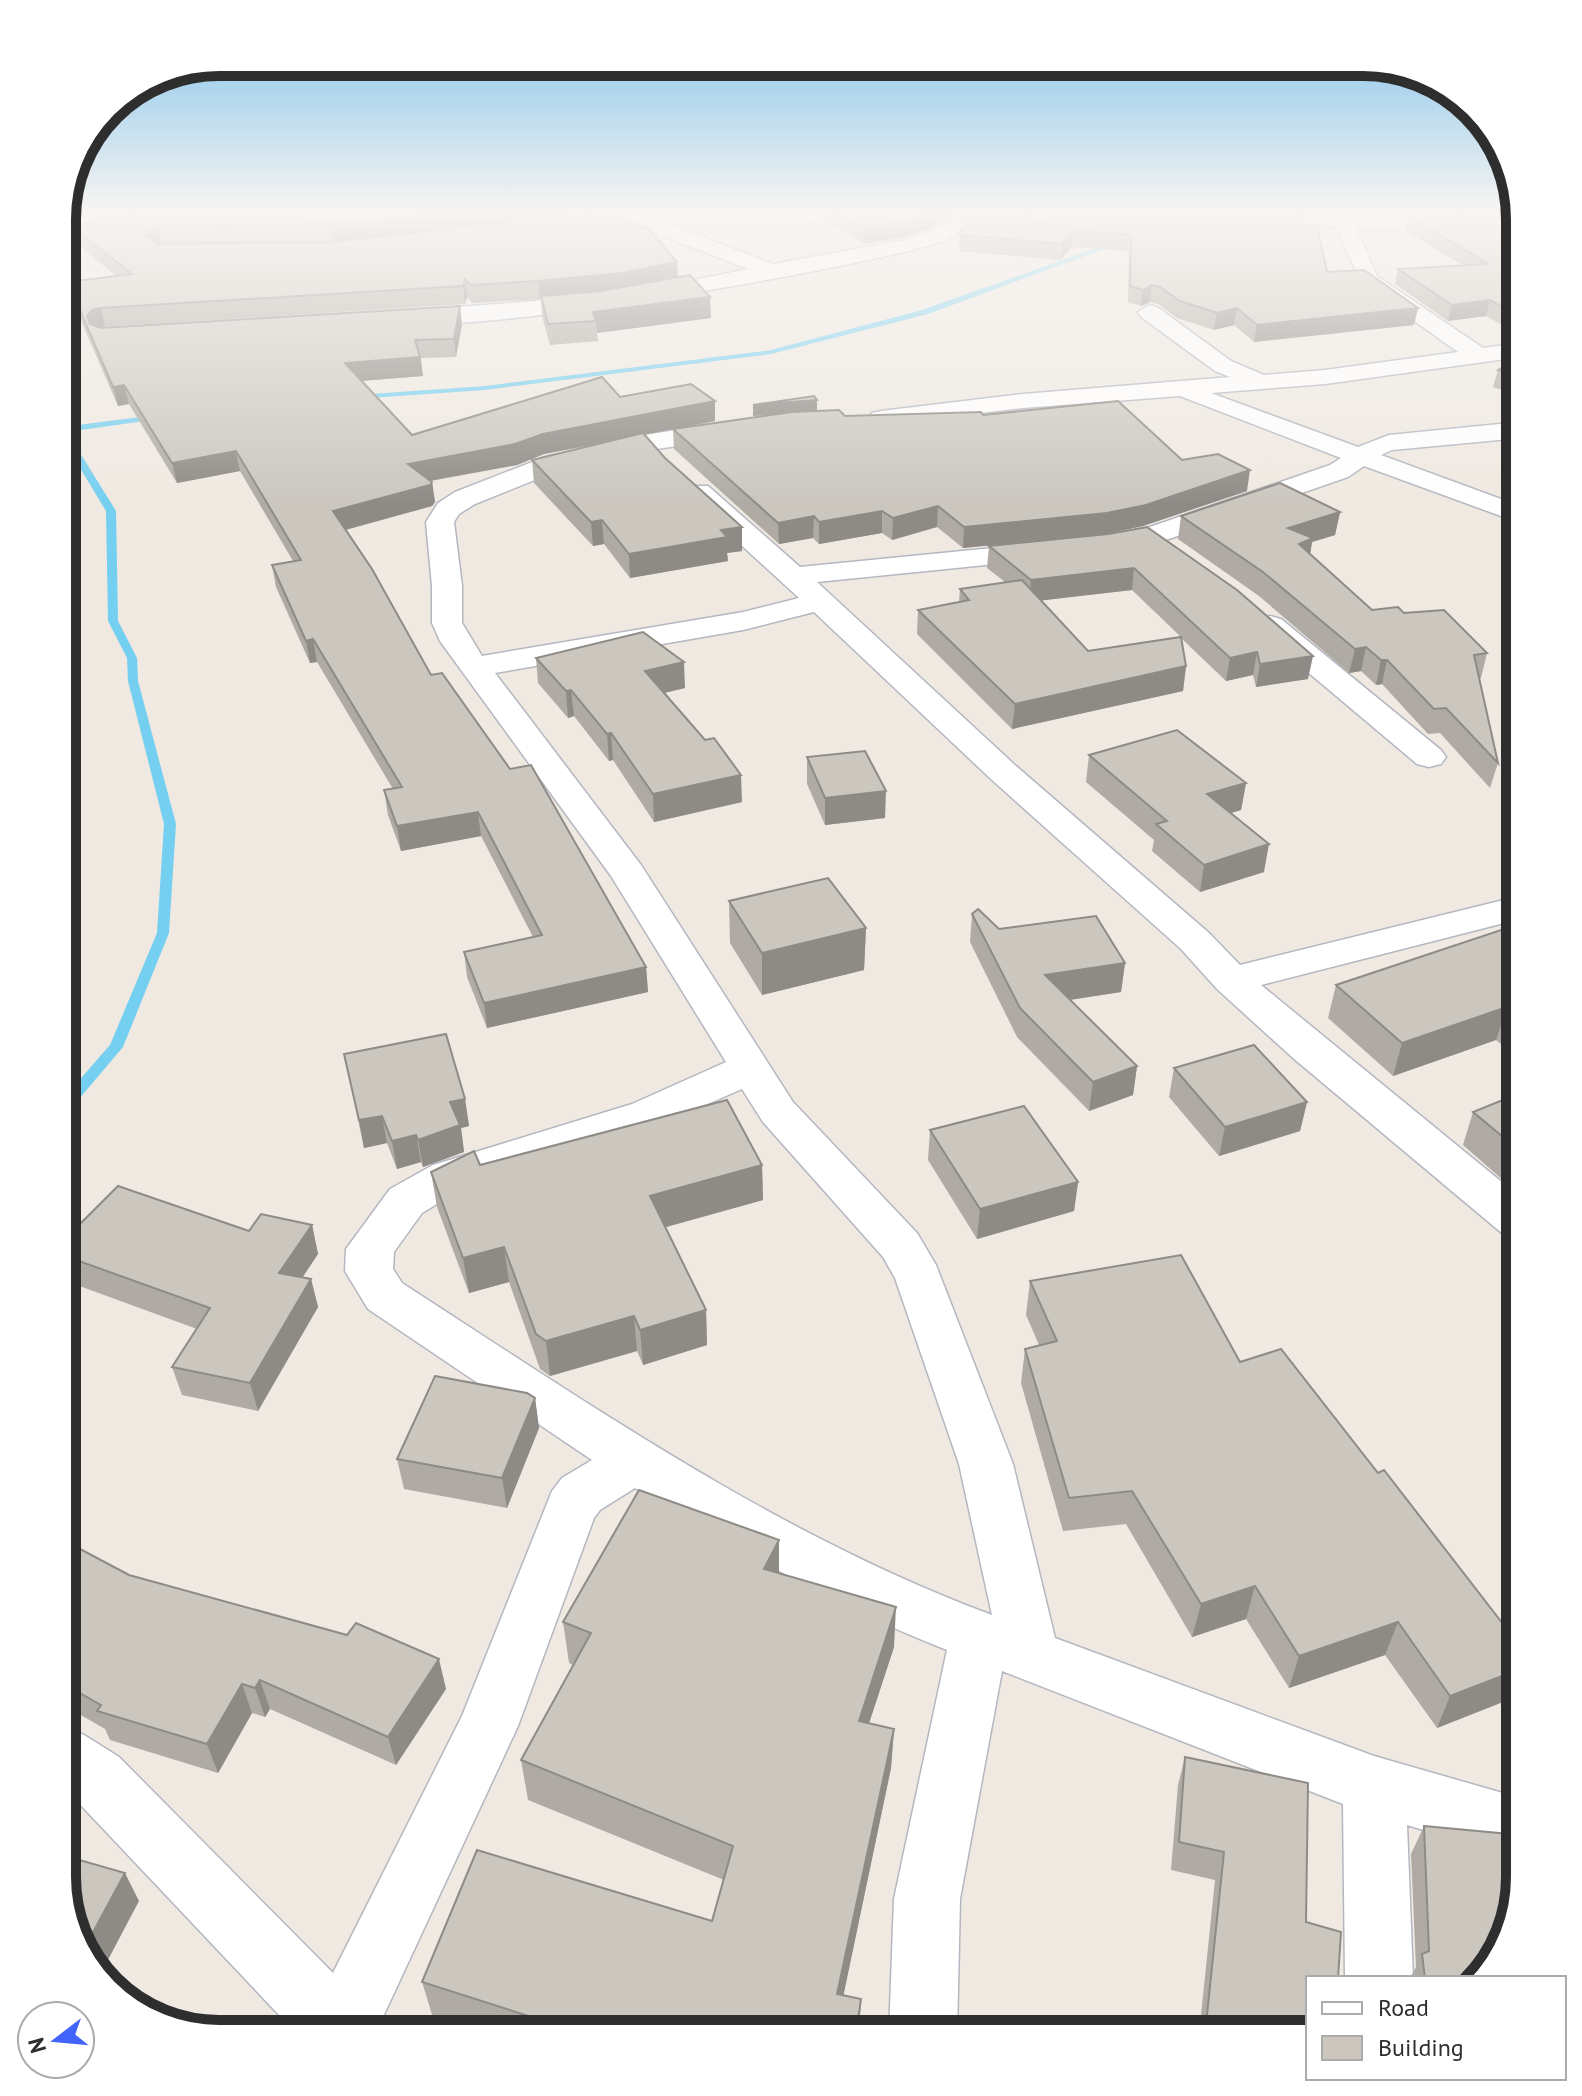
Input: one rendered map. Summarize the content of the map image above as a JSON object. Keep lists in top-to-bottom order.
{
  "legend": ["Road", "Building"],
  "north": "left"
}
